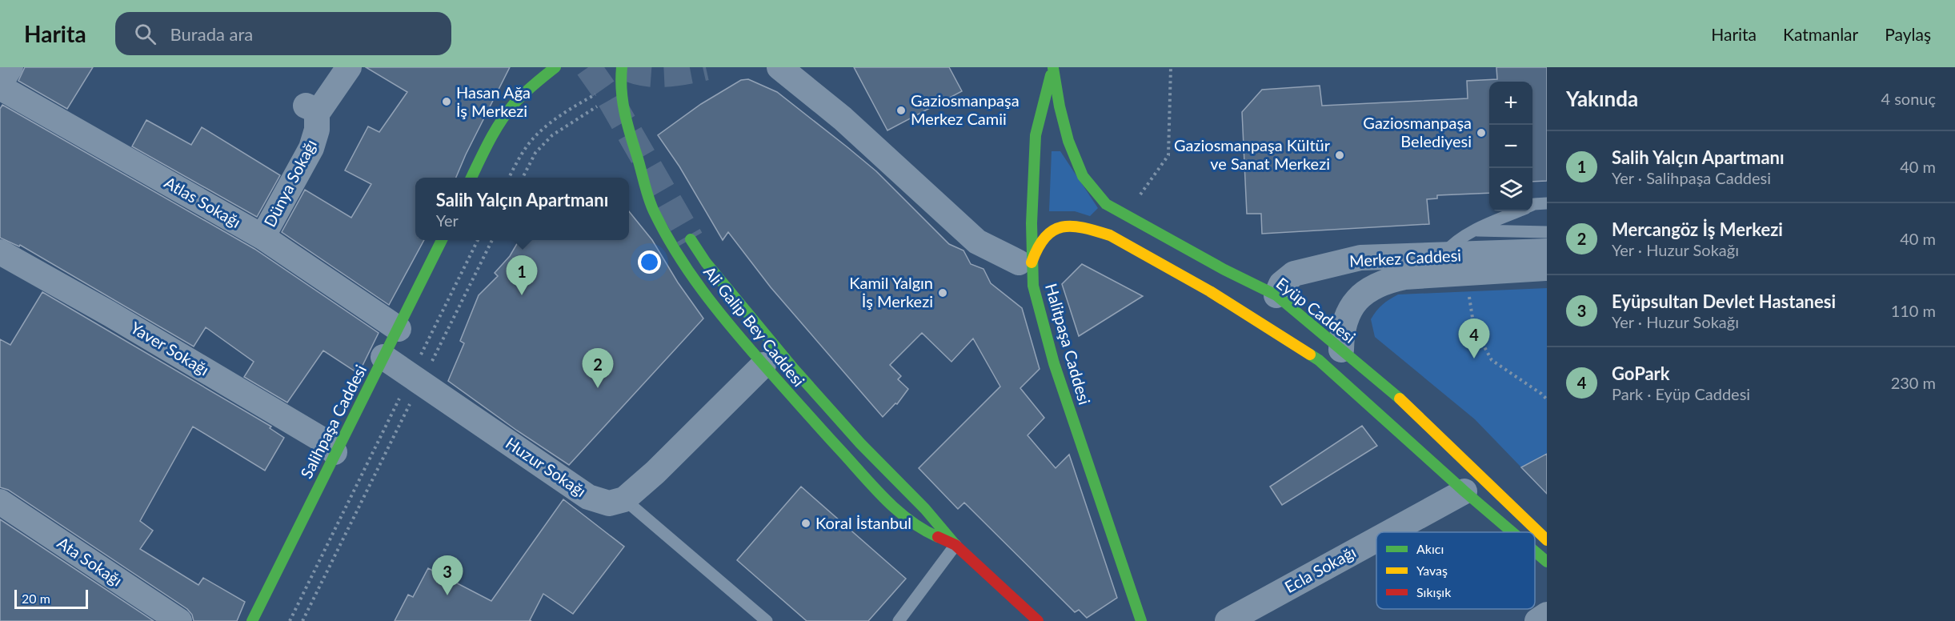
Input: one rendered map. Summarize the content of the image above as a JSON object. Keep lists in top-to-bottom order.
{
  "streets": {
    "main road": [
      "Eyüp Caddesi",
      "Ali Galip Bey Caddesi",
      "Halitpaşa Caddesi",
      "Salihpaşa Caddesi"
    ],
    "street": [
      "Dünya Sokağı",
      "Atlas Sokağı",
      "Merkez Caddesi",
      "Yaver Sokağı",
      "Huzur Sokağı",
      "Ata Sokağı",
      "Ecla Sokağı"
    ]
  },
  "crossings": [
    ["Dünya Sokağı", "Atlas Sokağı"],
    ["Atlas Sokağı", "Salihpaşa Caddesi"],
    ["Merkez Caddesi", "Eyüp Caddesi"],
    ["Eyüp Caddesi", "Halitpaşa Caddesi"],
    ["Eyüp Caddesi", "Ecla Sokağı"],
    ["Yaver Sokağı", "Salihpaşa Caddesi"],
    ["Salihpaşa Caddesi", "Huzur Sokağı"]
  ],
  "places": [
    "Hasan Ağa İş Merkezi",
    "Gaziosmanpaşa Merkez Camii",
    "Gaziosmanpaşa Belediyesi",
    "Gaziosmanpaşa Kültür ve Sanat Merkezi",
    "Kamil Yalgın İş Merkezi",
    "Koral İstanbul"
  ],
  "legend": ["Akıcı", "Yavaş", "Sıkışık"],
  "scale_bar": "20 m",
  "page": {
    "header": "Harita",
    "search": "Burada ara",
    "nav": ["Harita", "Katmanlar", "Paylaş"],
    "heading": ["Yakında", "4 sonuç"],
    "map_buttons": ["+", "−"],
    "list": [
      {
        "mark": "1",
        "name": "Salih Yalçın Apartmanı",
        "note": "Yer · Salihpaşa Caddesi",
        "value": "40 m"
      },
      {
        "mark": "2",
        "name": "Mercangöz İş Merkezi",
        "note": "Yer · Huzur Sokağı",
        "value": "40 m"
      },
      {
        "mark": "3",
        "name": "Eyüpsultan Devlet Hastanesi",
        "note": "Yer · Huzur Sokağı",
        "value": "110 m"
      },
      {
        "mark": "4",
        "name": "GoPark",
        "note": "Park · Eyüp Caddesi",
        "value": "230 m"
      }
    ],
    "popup": ["Salih Yalçın Apartmanı", "Yer"],
    "pins": [
      "1",
      "4",
      "2",
      "3"
    ],
    "scale": "20 m"
  }
}
